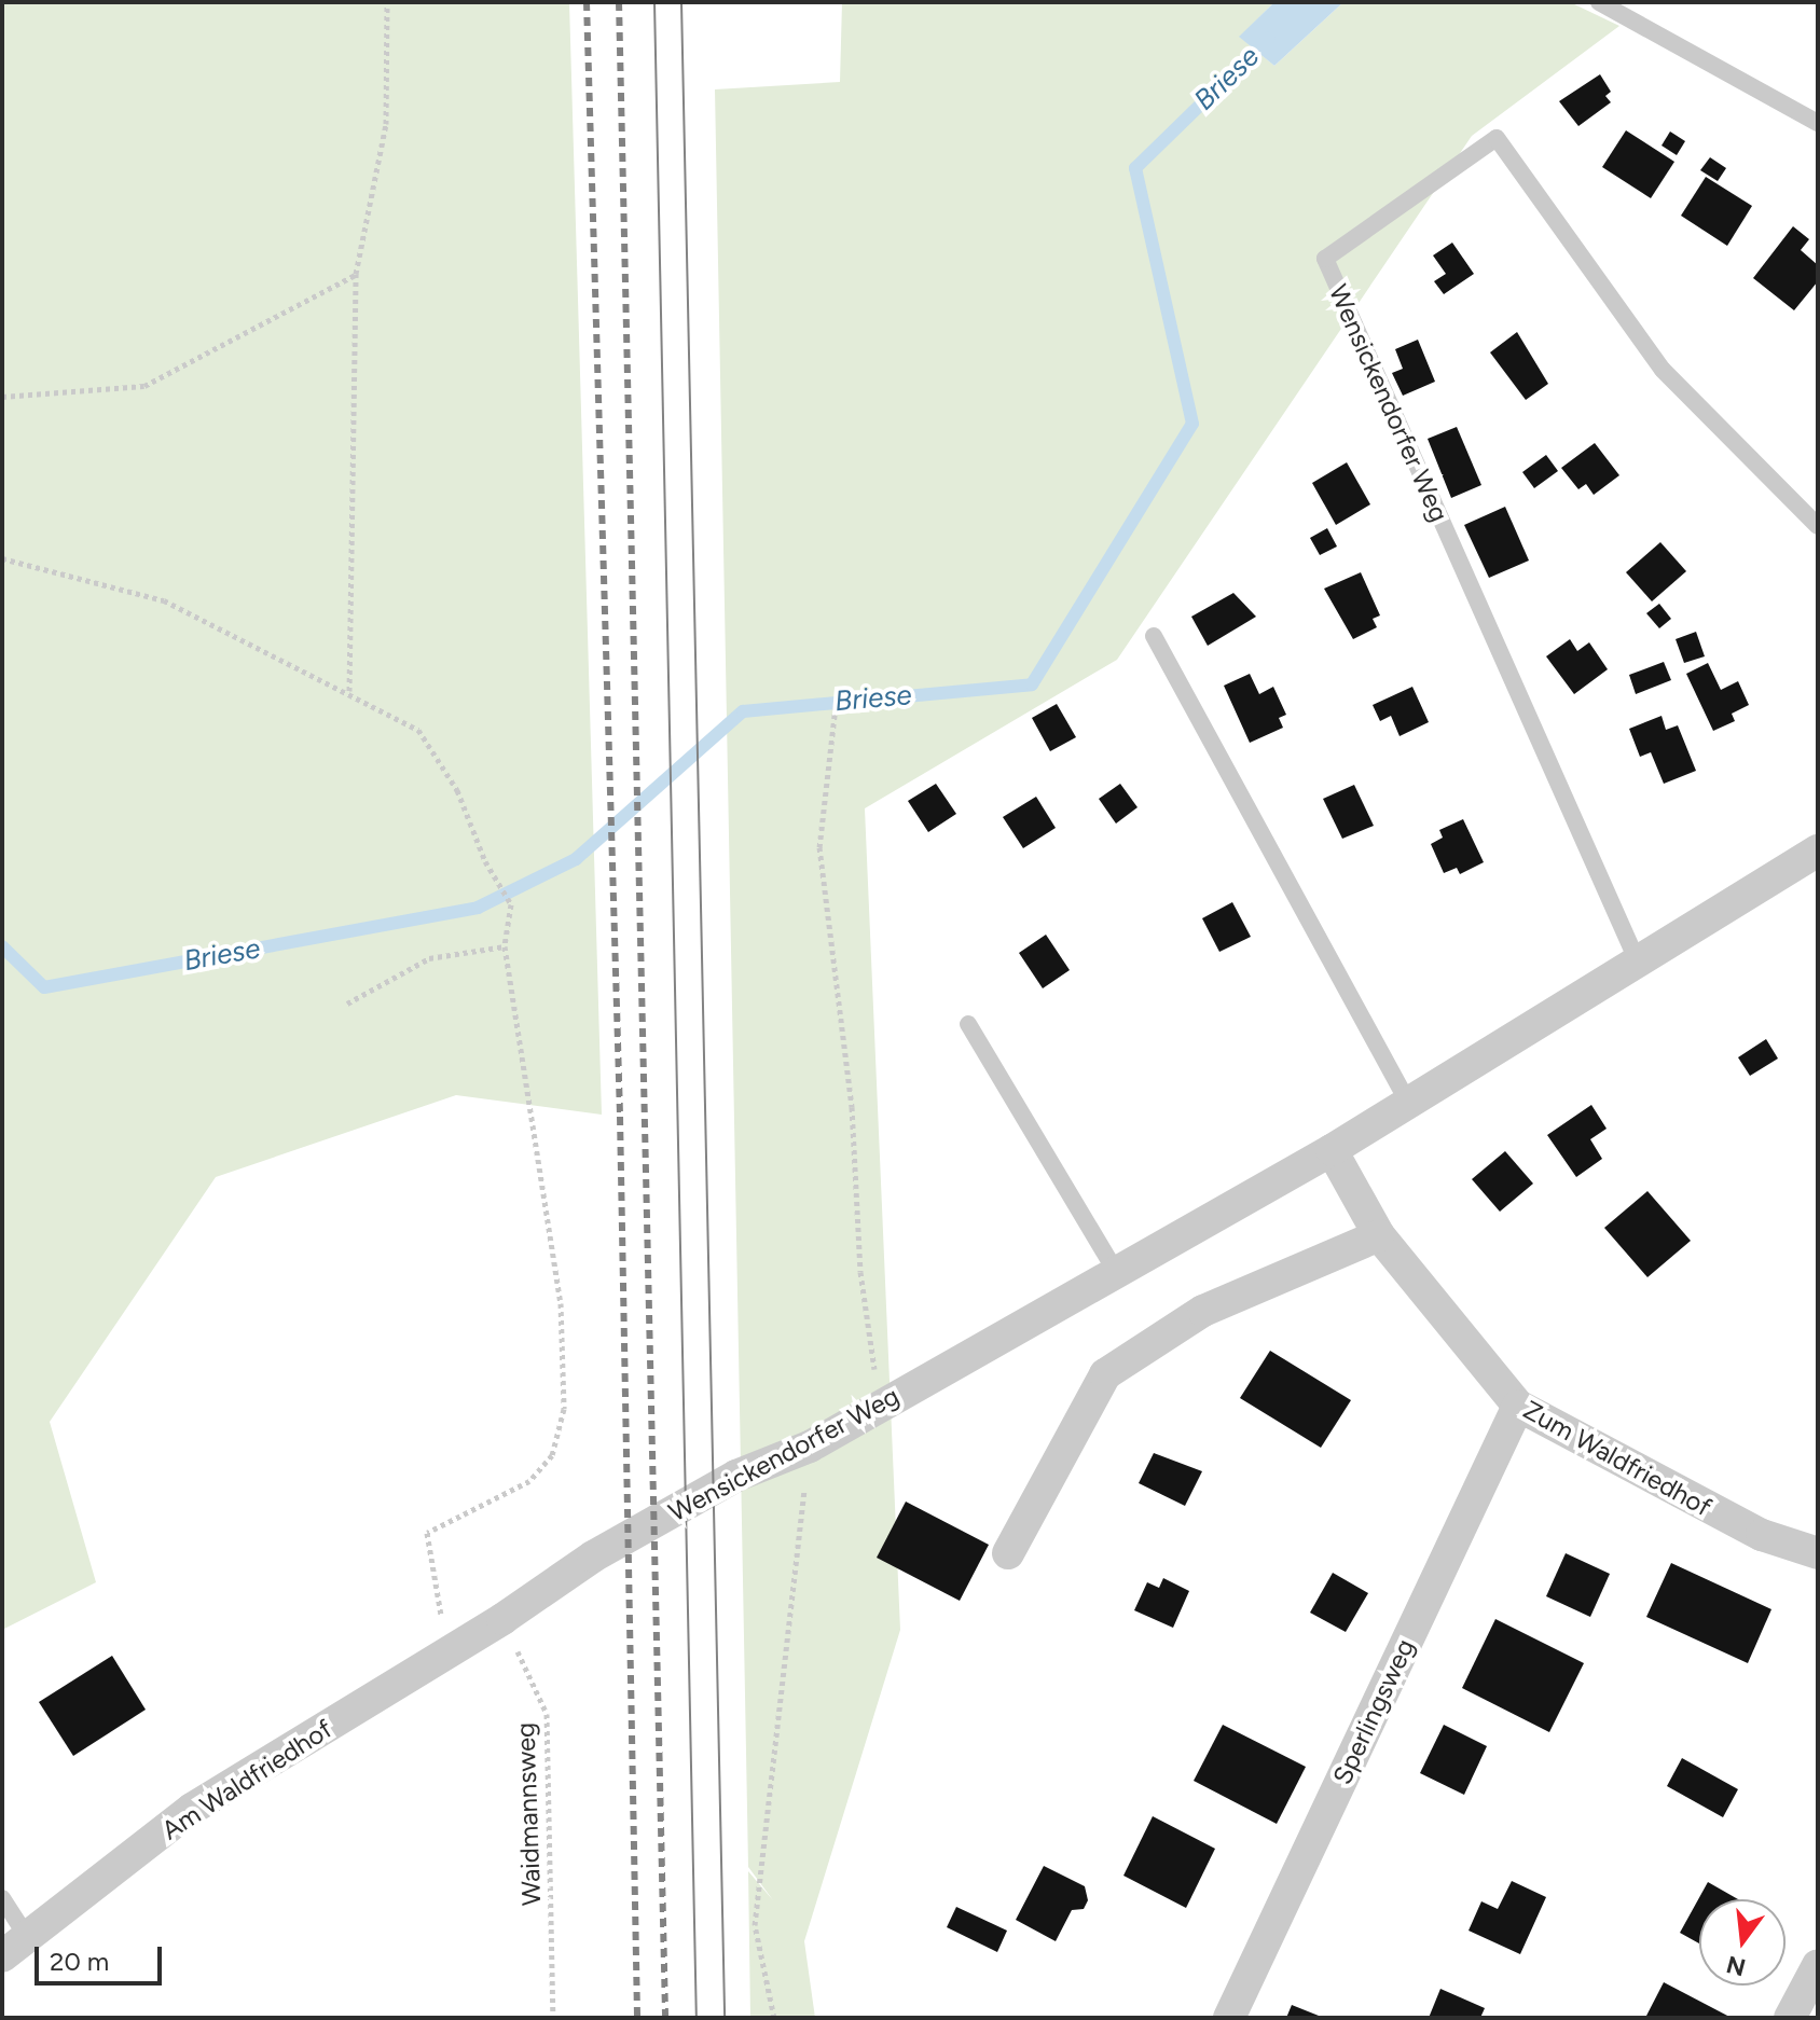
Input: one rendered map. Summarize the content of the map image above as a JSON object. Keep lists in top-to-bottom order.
{
  "streets": {
    "street": [
      "Wensickendorfer Weg",
      "Zum Waldfriedhof",
      "Sperlingsweg",
      "Am Waldfriedhof"
    ],
    "path": ["Waidmannsweg"]
  },
  "crossings": [
    ["Wensickendorfer Weg", "Zum Waldfriedhof"],
    ["Wensickendorfer Weg", "Am Waldfriedhof"],
    ["Wensickendorfer Weg", "Waidmannsweg"],
    ["Zum Waldfriedhof", "Sperlingsweg"],
    ["Am Waldfriedhof", "Waidmannsweg"]
  ],
  "water": ["Briese"],
  "scale_bar": "20 m",
  "north": "bottom"
}
